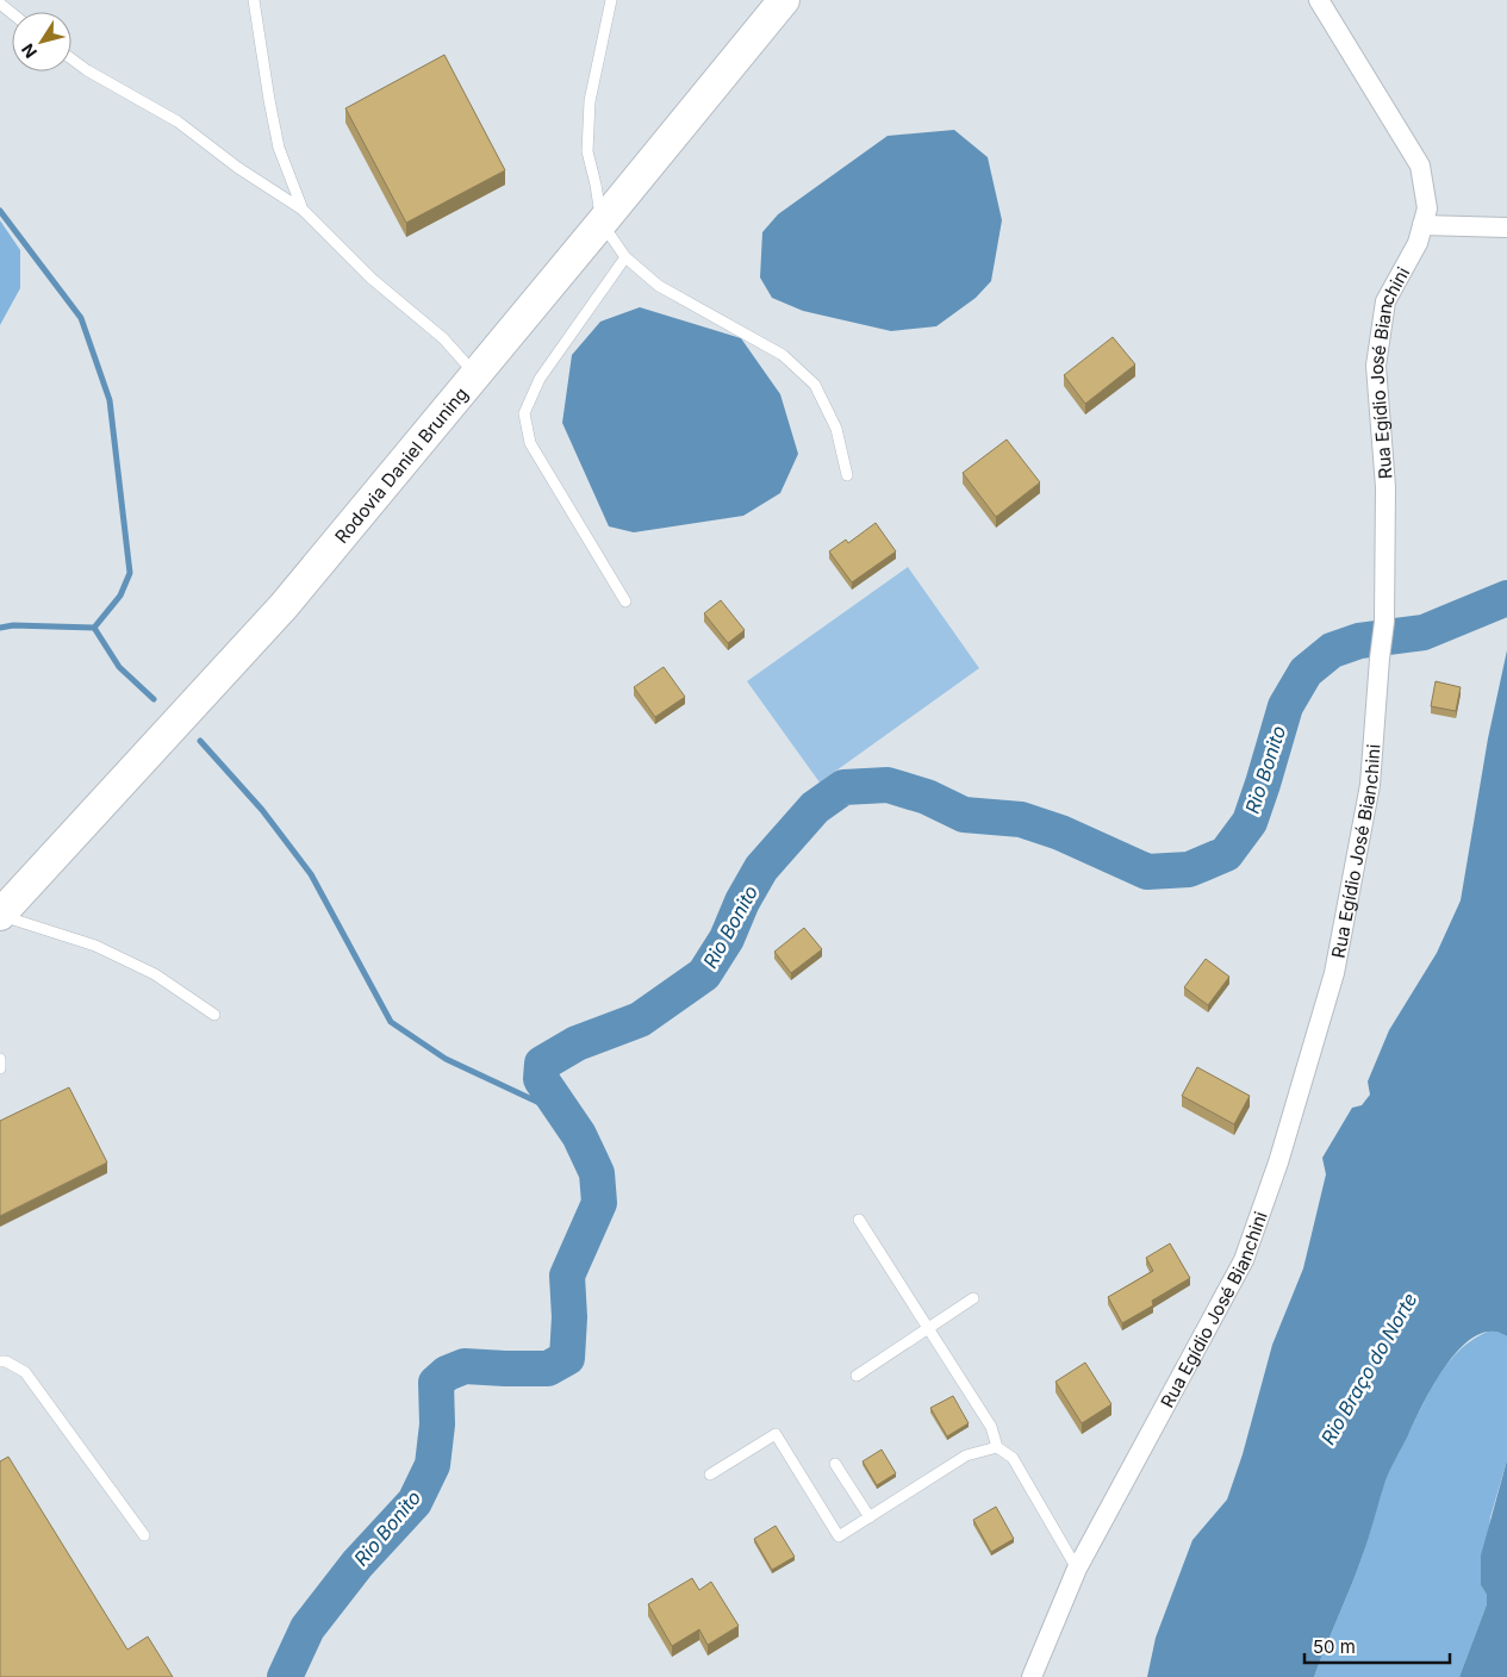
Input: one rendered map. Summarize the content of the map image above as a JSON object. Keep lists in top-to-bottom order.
{
  "streets": {
    "main road": ["Rodovia Daniel Bruning"],
    "street": ["Rua Egídio José Bianchini"]
  },
  "water": ["Rio Bonito", "Rio Braço do Norte"],
  "scale_bar": "50 m",
  "north": "bottom left"
}
